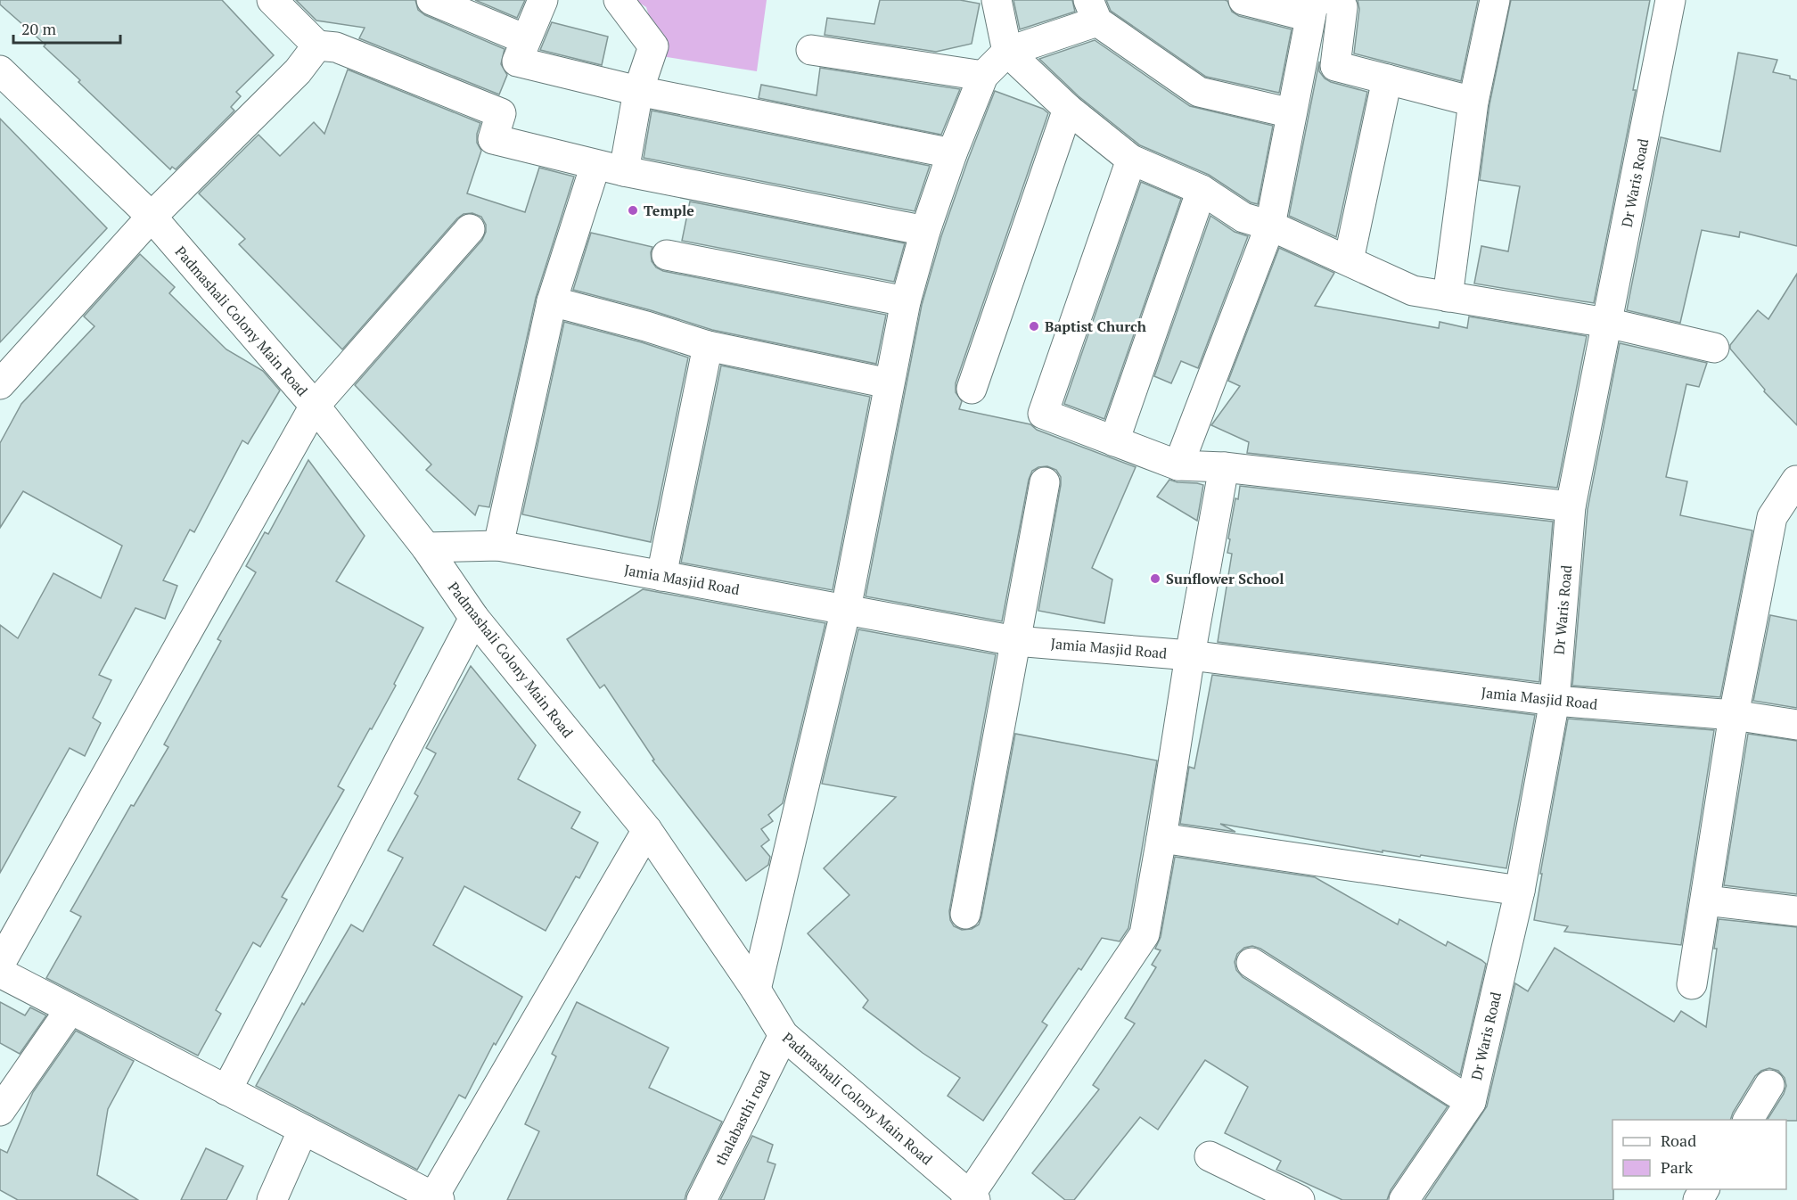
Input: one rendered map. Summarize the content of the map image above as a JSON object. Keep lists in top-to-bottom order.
{
  "streets": {
    "street": [
      "Dr Waris Road",
      "Padmashali Colony Main Road",
      "Jamia Masjid Road",
      "thalabasthi road"
    ]
  },
  "crossings": [
    ["Dr Waris Road", "Jamia Masjid Road"],
    ["Padmashali Colony Main Road", "Jamia Masjid Road"],
    ["Padmashali Colony Main Road", "thalabasthi road"]
  ],
  "places": ["Temple", "Baptist Church", "Sunflower School"],
  "legend": ["Road", "Park"],
  "scale_bar": "20 m"
}
